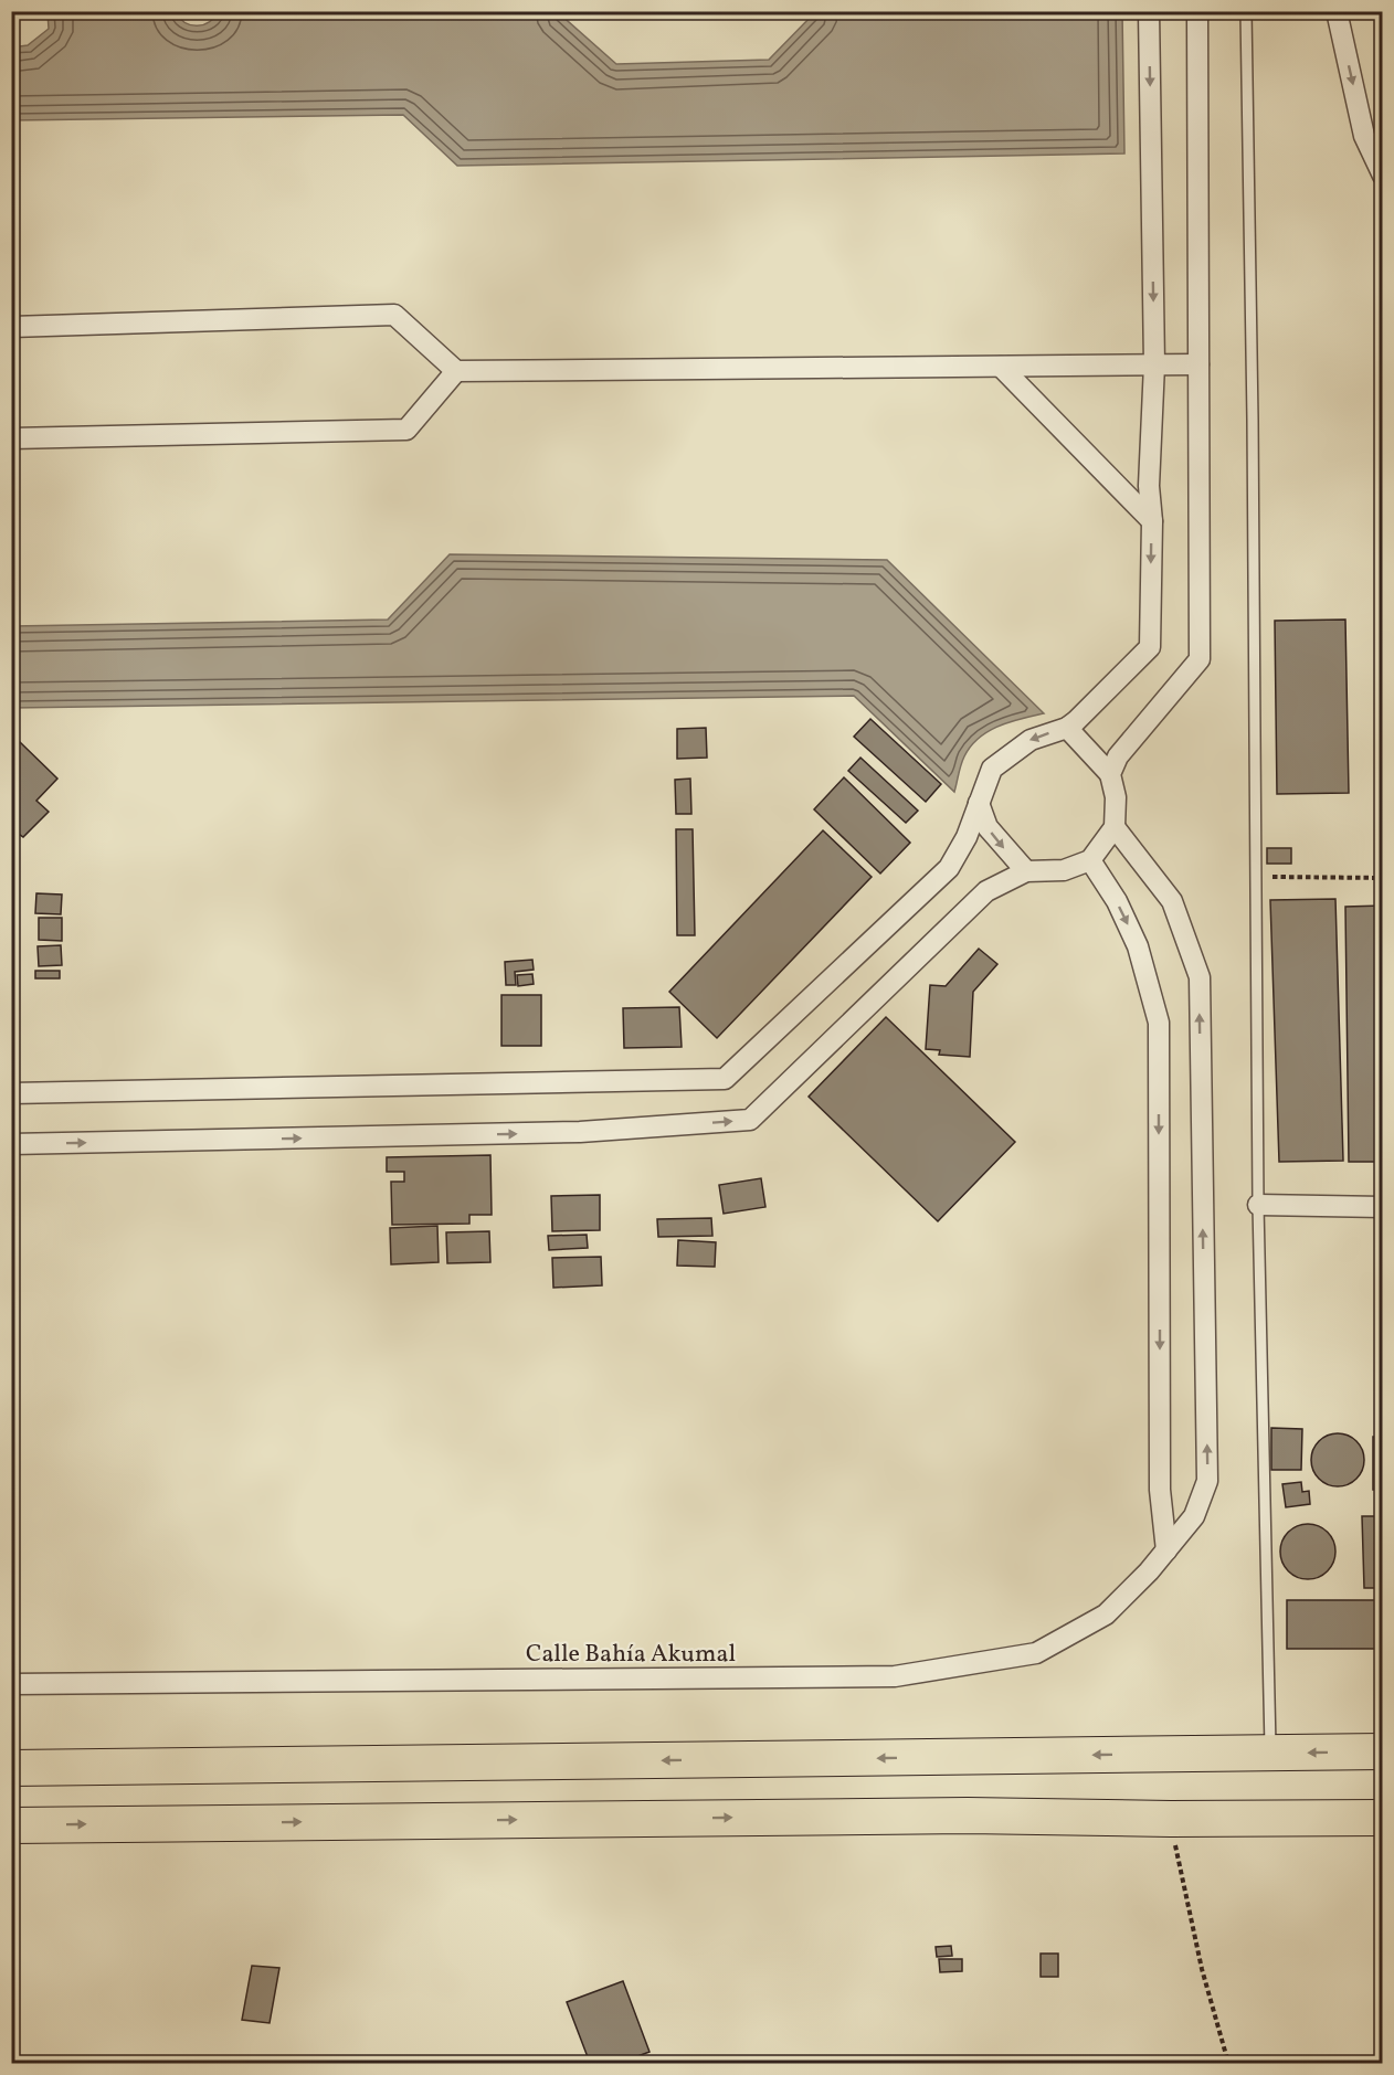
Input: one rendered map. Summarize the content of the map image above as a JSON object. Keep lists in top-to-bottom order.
{
  "streets": {
    "street": ["Calle Bahía Akumal"]
  }
}
